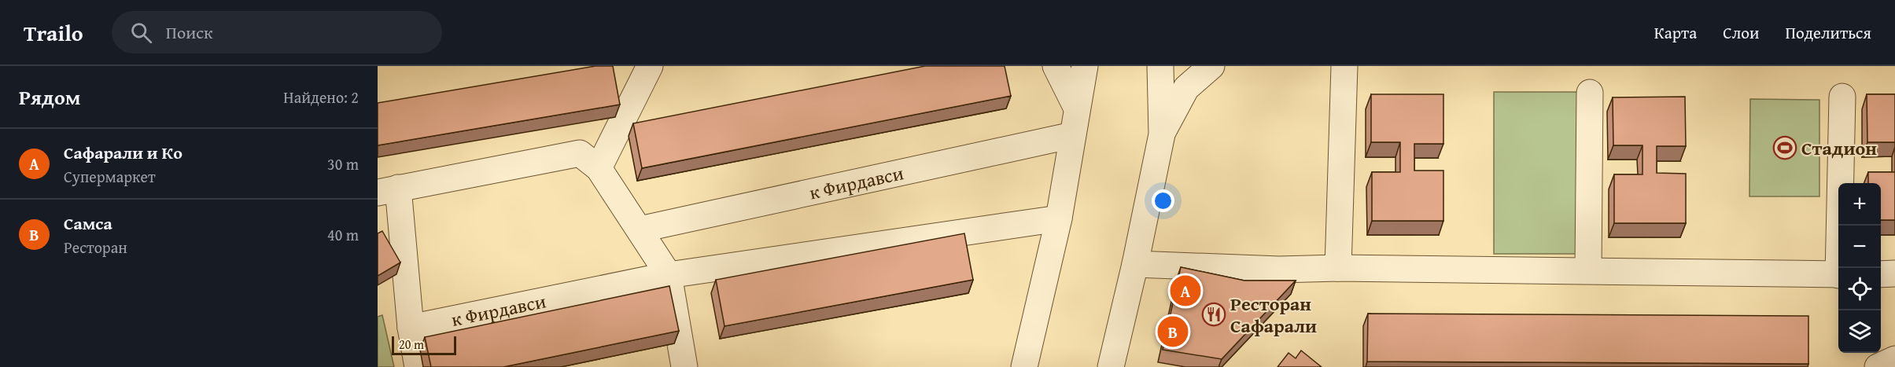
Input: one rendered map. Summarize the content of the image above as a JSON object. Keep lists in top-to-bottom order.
{
  "streets": {
    "street": ["к Фирдавси"]
  },
  "places": {
    "sports": ["Стадион"],
    "restaurant": ["Ресторан Сафарали"]
  },
  "scale_bar": "20 m",
  "page": {
    "header": "Trailo",
    "search": "Поиск",
    "nav": ["Карта", "Слои", "Поделиться"],
    "heading": ["Рядом", "Найдено: 2"],
    "list": [
      {
        "mark": "A",
        "name": "Сафарали и Ко",
        "note": "Супермаркет",
        "value": "30 m"
      },
      {
        "mark": "B",
        "name": "Самса",
        "note": "Ресторан",
        "value": "40 m"
      }
    ],
    "map_buttons": ["+", "−"],
    "pins": ["A", "B"],
    "scale": "20 m"
  }
}
